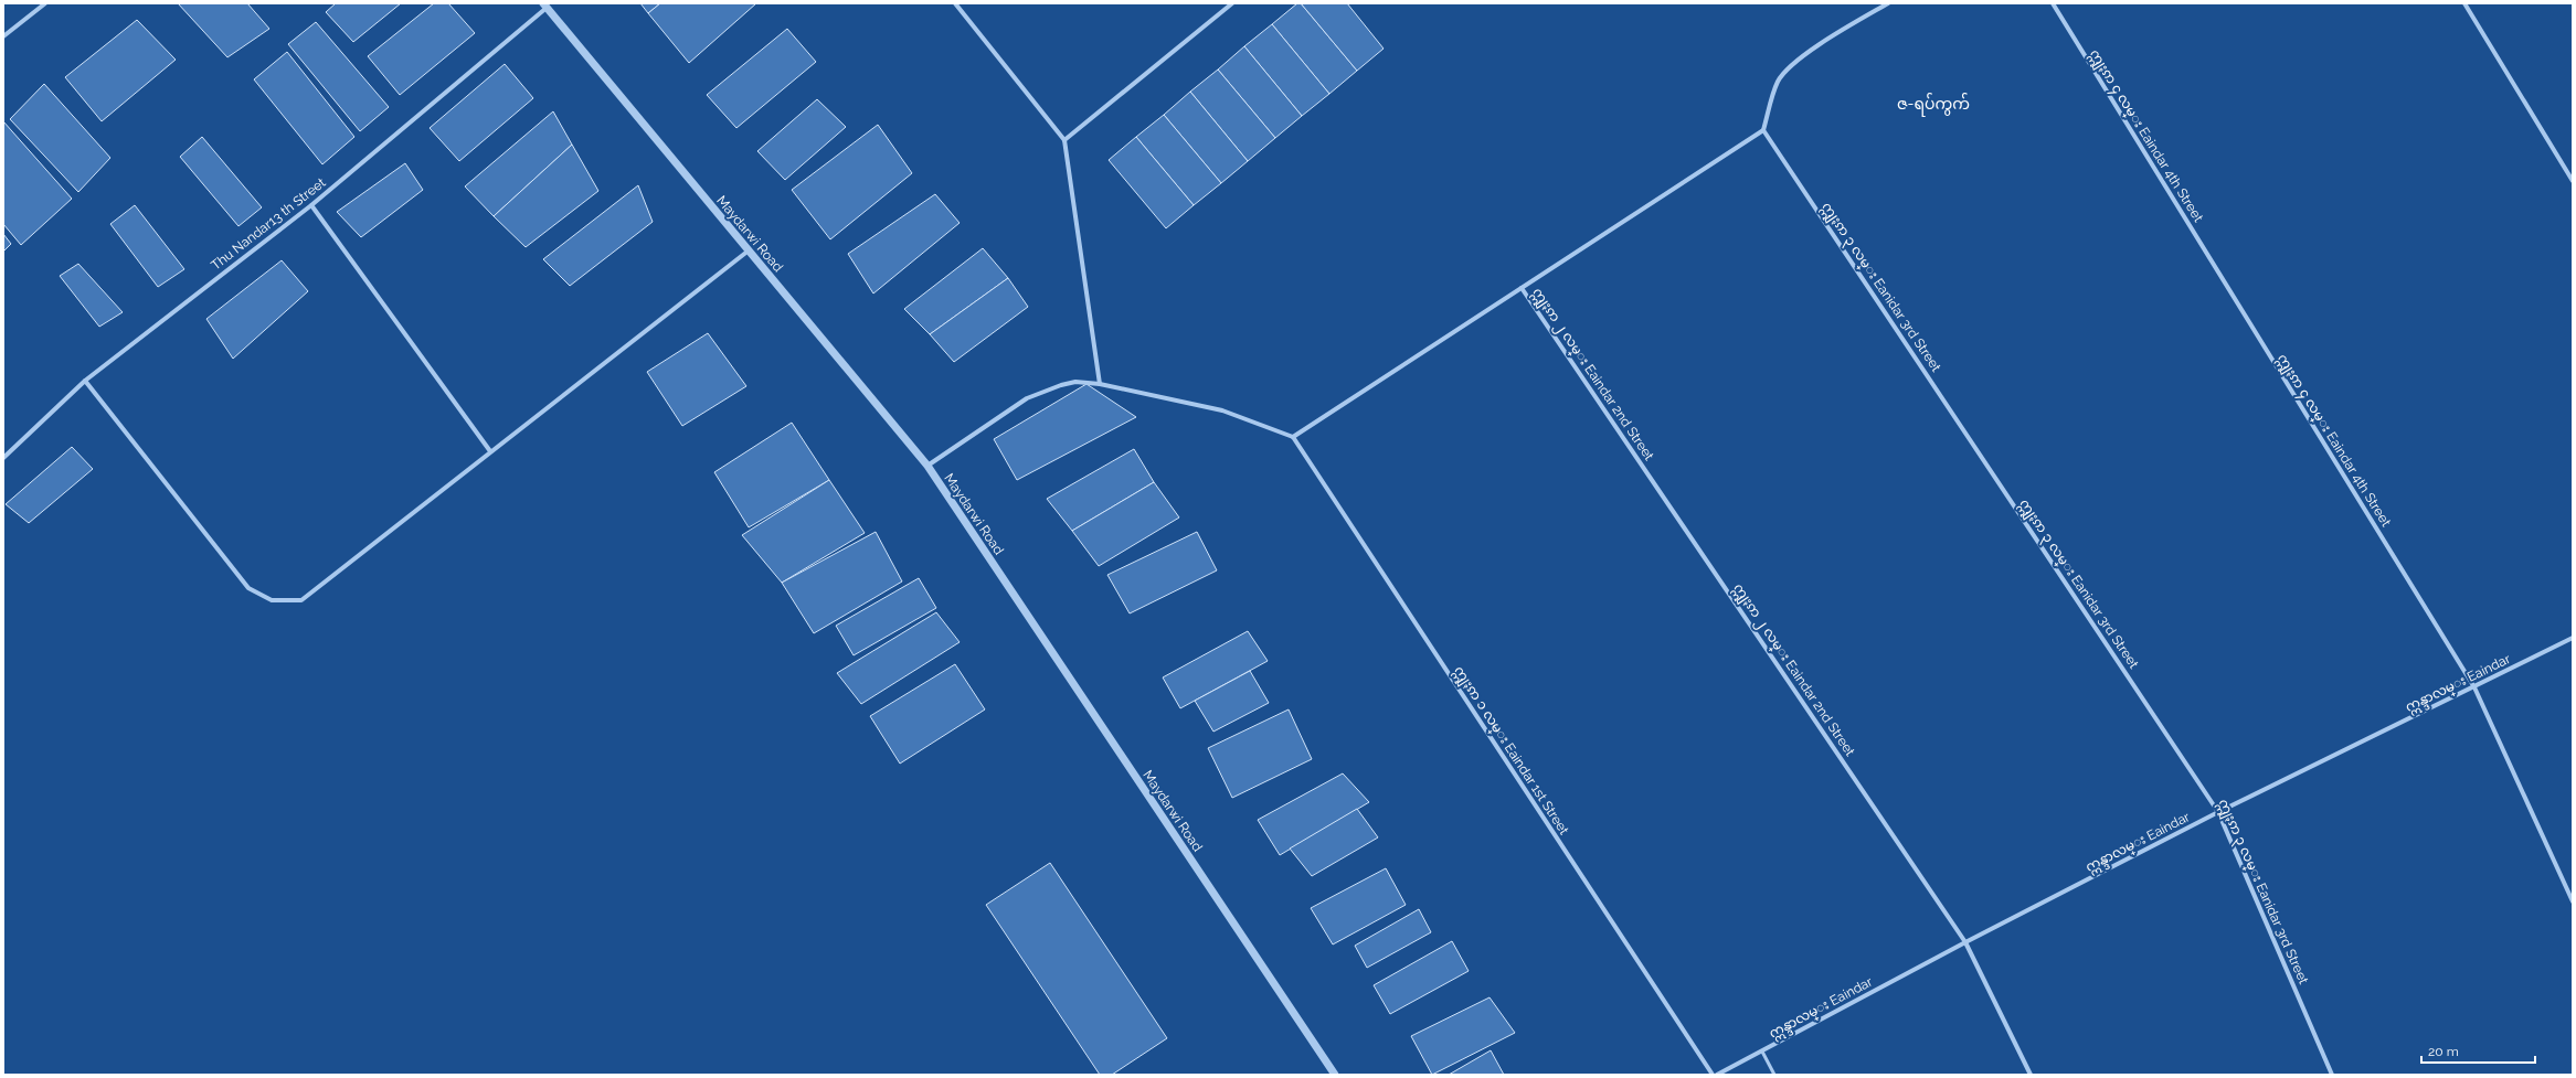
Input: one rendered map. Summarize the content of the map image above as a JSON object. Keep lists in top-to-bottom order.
{
  "streets": {
    "street": [
      "ဣျႏၵာ ၄ လမ္း Eaindar 4th Street",
      "Thu Nandar13 th Street",
      "Maydarwi Road",
      "ဣျႏၵာ ၃ လမ္း Eanidar 3rd Street",
      "ဣျႏၵာ ၂ လမ္း Eaindar 2nd Street",
      "ဣန္ဒာလမ္း Eaindar",
      "ဣျႏၵာ ၁ လမ္း Eaindar 1st Street"
    ]
  },
  "crossings": [
    ["ဣျႏၵာ ၄ လမ္း Eaindar 4th Street", "ဣန္ဒာလမ္း Eaindar"],
    ["Thu Nandar13 th Street", "Maydarwi Road"],
    ["ဣျႏၵာ ၃ လမ္း Eanidar 3rd Street", "ဣန္ဒာလမ္း Eaindar"],
    ["ဣျႏၵာ ၂ လမ္း Eaindar 2nd Street", "ဣန္ဒာလမ္း Eaindar"]
  ],
  "districts": ["ဇ-ရပ်ကွက်"],
  "scale_bar": "20 m"
}
